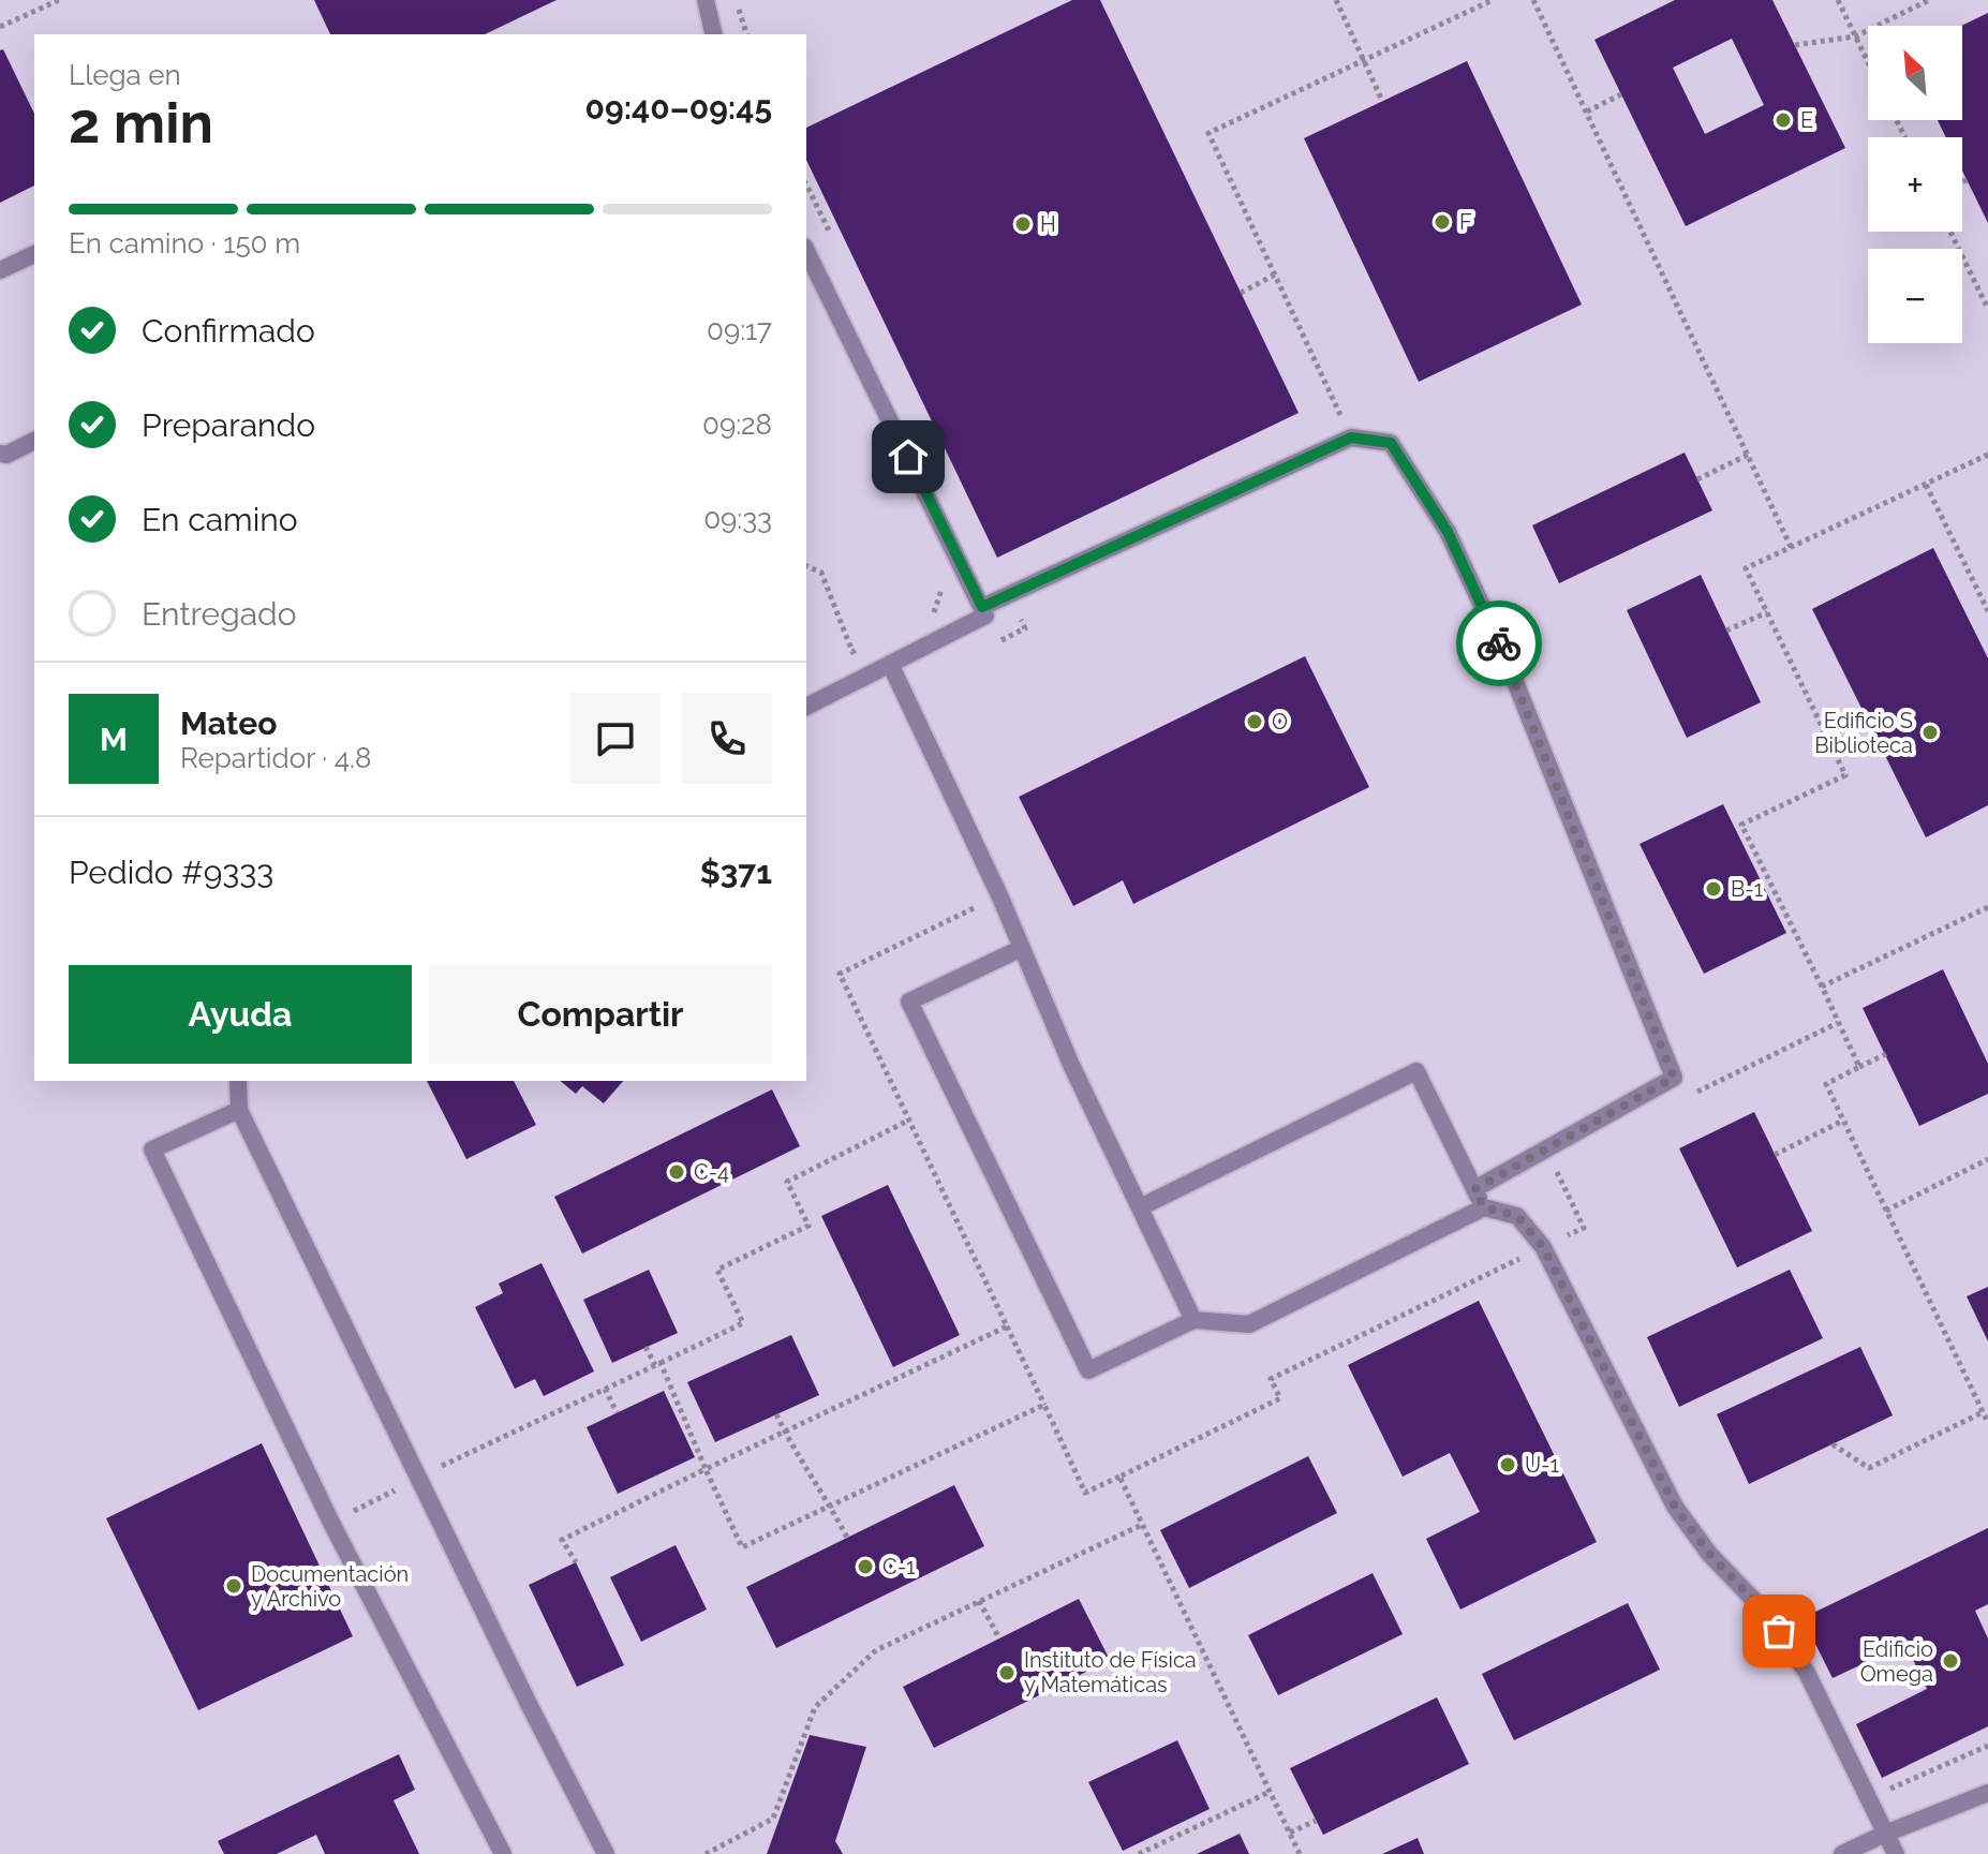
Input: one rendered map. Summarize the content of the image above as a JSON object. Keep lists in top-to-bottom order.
{
  "places": [
    "E",
    "F",
    "H",
    "O",
    "Edificio S Biblioteca",
    "B-1",
    "C-4",
    "U-1",
    "C-1",
    "Documentación y Archivo",
    "Edificio Omega",
    "Instituto de Física y Matemáticas"
  ],
  "north": "top left",
  "page": {
    "map_buttons": ["+", "−"],
    "heading": ["2 min", "Llega en", "09:40–09:45"],
    "panel": [
      "Mateo",
      "Repartidor · 4.8",
      "Pedido #9333",
      "$371"
    ],
    "bar": "En camino · 150 m",
    "list": [
      ["Confirmado", "09:17"],
      ["Preparando", "09:28"],
      ["En camino", "09:33"],
      "Entregado"
    ],
    "round": "M",
    "buttons": ["Ayuda", "Compartir"]
  }
}
